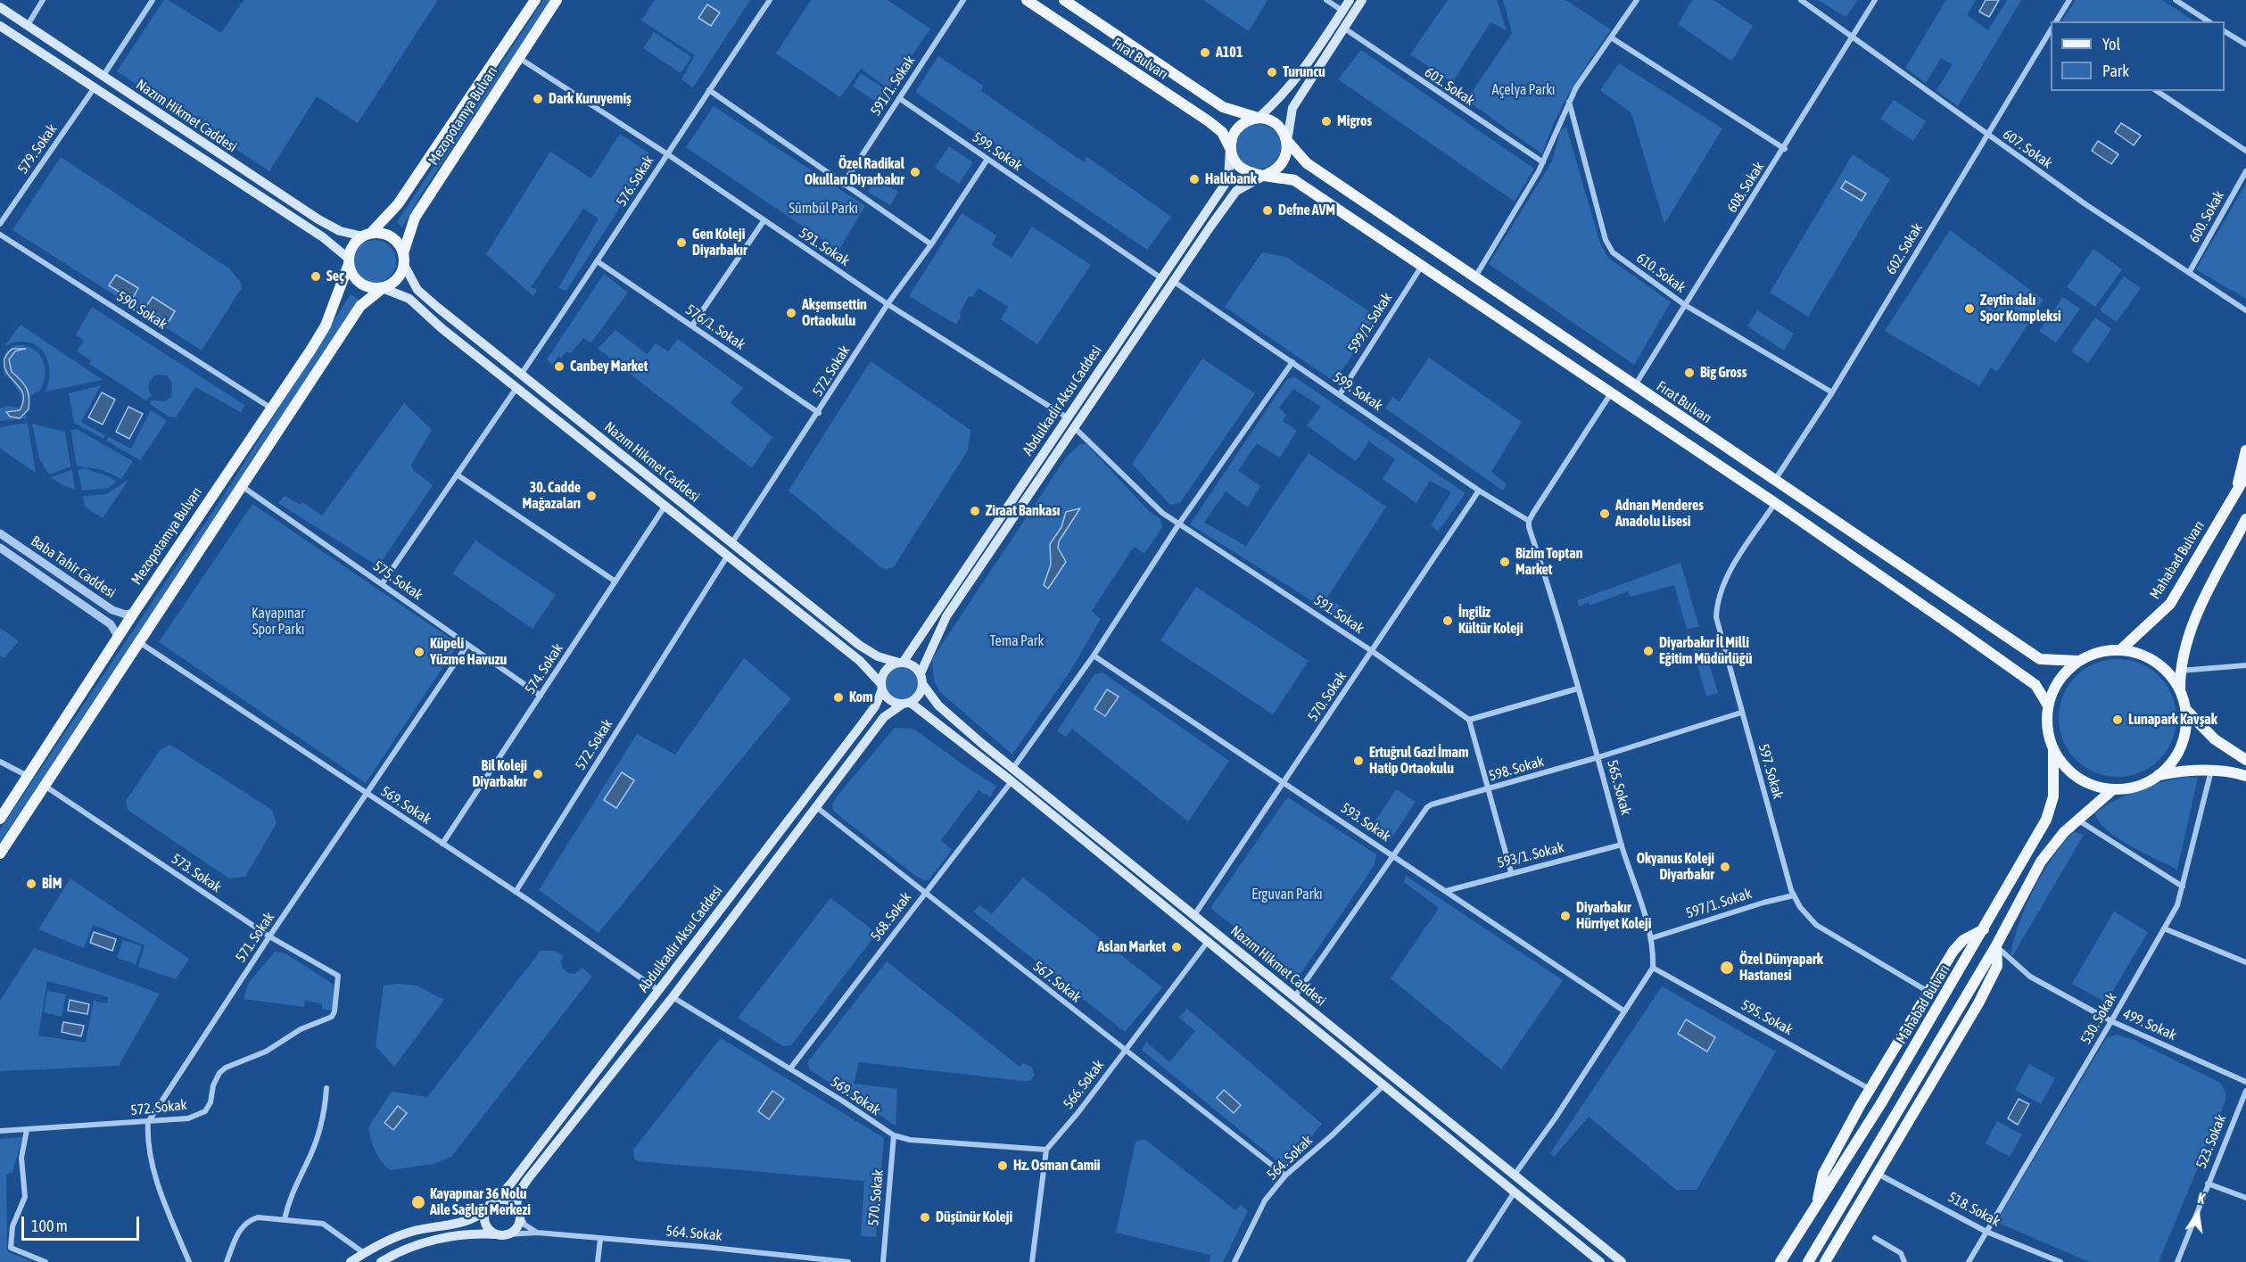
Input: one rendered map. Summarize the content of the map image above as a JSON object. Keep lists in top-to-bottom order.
{
  "streets": {
    "main road": [
      "Fırat Bulvarı",
      "Nazım Hikmet Caddesi",
      "Mezopotamya Bulvarı",
      "Abdulkadir Aksu Caddesi",
      "Mahabad Bulvarı"
    ],
    "street": [
      "591/1. Sokak",
      "601. Sokak",
      "579. Sokak",
      "607. Sokak",
      "599. Sokak",
      "576. Sokak",
      "608. Sokak",
      "600. Sokak",
      "591. Sokak",
      "602. Sokak",
      "610. Sokak",
      "590. Sokak",
      "599/1. Sokak",
      "576/1. Sokak",
      "572. Sokak",
      "Baba Tahir Caddesi",
      "575. Sokak",
      "574. Sokak",
      "570. Sokak",
      "598. Sokak",
      "597. Sokak",
      "565. Sokak",
      "569. Sokak",
      "593. Sokak",
      "593/1. Sokak",
      "573. Sokak",
      "597/1. Sokak",
      "568. Sokak",
      "571. Sokak",
      "567. Sokak",
      "595. Sokak",
      "530. Sokak",
      "499. Sokak",
      "566. Sokak",
      "523. Sokak",
      "564. Sokak",
      "518. Sokak"
    ]
  },
  "crossings": [
    ["Fırat Bulvarı", "608. Sokak"],
    ["Fırat Bulvarı", "602. Sokak"],
    ["Fırat Bulvarı", "Abdulkadir Aksu Caddesi"],
    ["Fırat Bulvarı", "Mahabad Bulvarı"],
    ["591/1. Sokak", "599. Sokak"],
    ["Nazım Hikmet Caddesi", "Mezopotamya Bulvarı"],
    ["Nazım Hikmet Caddesi", "579. Sokak"],
    ["Nazım Hikmet Caddesi", "576. Sokak"],
    ["Nazım Hikmet Caddesi", "572. Sokak"],
    ["Nazım Hikmet Caddesi", "Abdulkadir Aksu Caddesi"],
    ["Nazım Hikmet Caddesi", "574. Sokak"],
    ["Nazım Hikmet Caddesi", "570. Sokak"],
    ["Nazım Hikmet Caddesi", "598. Sokak"],
    ["Nazım Hikmet Caddesi", "568. Sokak"],
    ["Nazım Hikmet Caddesi", "566. Sokak"],
    ["Nazım Hikmet Caddesi", "564. Sokak"],
    ["Mezopotamya Bulvarı", "591. Sokak"],
    ["Mezopotamya Bulvarı", "590. Sokak"],
    ["Mezopotamya Bulvarı", "Baba Tahir Caddesi"],
    ["607. Sokak", "608. Sokak"],
    ["607. Sokak", "600. Sokak"],
    ["607. Sokak", "602. Sokak"],
    ["599. Sokak", "599/1. Sokak"],
    ["599. Sokak", "572. Sokak"],
    ["599. Sokak", "Abdulkadir Aksu Caddesi"],
    ["599. Sokak", "570. Sokak"],
    ["599. Sokak", "565. Sokak"],
    ["576. Sokak", "591. Sokak"],
    ["576. Sokak", "576/1. Sokak"],
    ["608. Sokak", "610. Sokak"],
    ["591. Sokak", "572. Sokak"],
    ["591. Sokak", "Abdulkadir Aksu Caddesi"],
    ["591. Sokak", "570. Sokak"],
    ["602. Sokak", "610. Sokak"],
    ["576/1. Sokak", "572. Sokak"],
    ["572. Sokak", "569. Sokak"],
    ["572. Sokak", "573. Sokak"],
    ["572. Sokak", "571. Sokak"],
    ["Abdulkadir Aksu Caddesi", "569. Sokak"],
    ["Abdulkadir Aksu Caddesi", "567. Sokak"],
    ["Abdulkadir Aksu Caddesi", "564. Sokak"],
    ["575. Sokak", "574. Sokak"],
    ["575. Sokak", "571. Sokak"],
    ["574. Sokak", "569. Sokak"],
    ["570. Sokak", "569. Sokak"],
    ["570. Sokak", "593. Sokak"],
    ["598. Sokak", "597. Sokak"],
    ["598. Sokak", "565. Sokak"],
    ["598. Sokak", "593. Sokak"],
    ["597. Sokak", "597/1. Sokak"],
    ["565. Sokak", "593/1. Sokak"],
    ["565. Sokak", "597/1. Sokak"],
    ["565. Sokak", "595. Sokak"],
    ["569. Sokak", "568. Sokak"],
    ["569. Sokak", "571. Sokak"],
    ["569. Sokak", "566. Sokak"],
    ["593. Sokak", "593/1. Sokak"],
    ["573. Sokak", "571. Sokak"],
    ["568. Sokak", "567. Sokak"],
    ["567. Sokak", "566. Sokak"],
    ["567. Sokak", "564. Sokak"],
    ["530. Sokak", "499. Sokak"],
    ["530. Sokak", "518. Sokak"]
  ],
  "parks": [
    "Açelya Parkı",
    "Sümbül Parkı",
    "Kayapınar Spor Parkı",
    "Tema Park",
    "Erguvan Parkı"
  ],
  "places": [
    "A101",
    "Turuncu",
    "Dark Kuruyemiş",
    "Migros",
    "Özel Radikal Okulları Diyarbakır",
    "Halkbank",
    "Defne AVM",
    "Gen Koleji Diyarbakır",
    "Seç",
    "Zeytin dalı Spor Kompleksi",
    "Akşemsettin Ortaokulu",
    "Canbey Market",
    "Big Gross",
    "30. Cadde Mağazaları",
    "Ziraat Bankası",
    "Adnan Menderes Anadolu Lisesi",
    "Bizim Toptan Market",
    "İngiliz Kültür Koleji",
    "Diyarbakır İl Milli Eğitim Müdürlüğü",
    "Küpeli Yüzme Havuzu",
    "Kom",
    "Lunapark Kavşak",
    "Ertuğrul Gazi İmam Hatip Ortaokulu",
    "Bil Koleji Diyarbakır",
    "Okyanus Koleji Diyarbakır",
    "BİM",
    "Diyarbakır Hürriyet Koleji",
    "Aslan Market",
    "Özel Dünyapark Hastanesi",
    "Hz. Osman Camii",
    "Kayapınar 36 Nolu Aile Sağlığı Merkezi",
    "Düşünür Koleji"
  ],
  "legend": ["Yol", "Park"],
  "scale_bar": "100 m",
  "north": "top"
}
